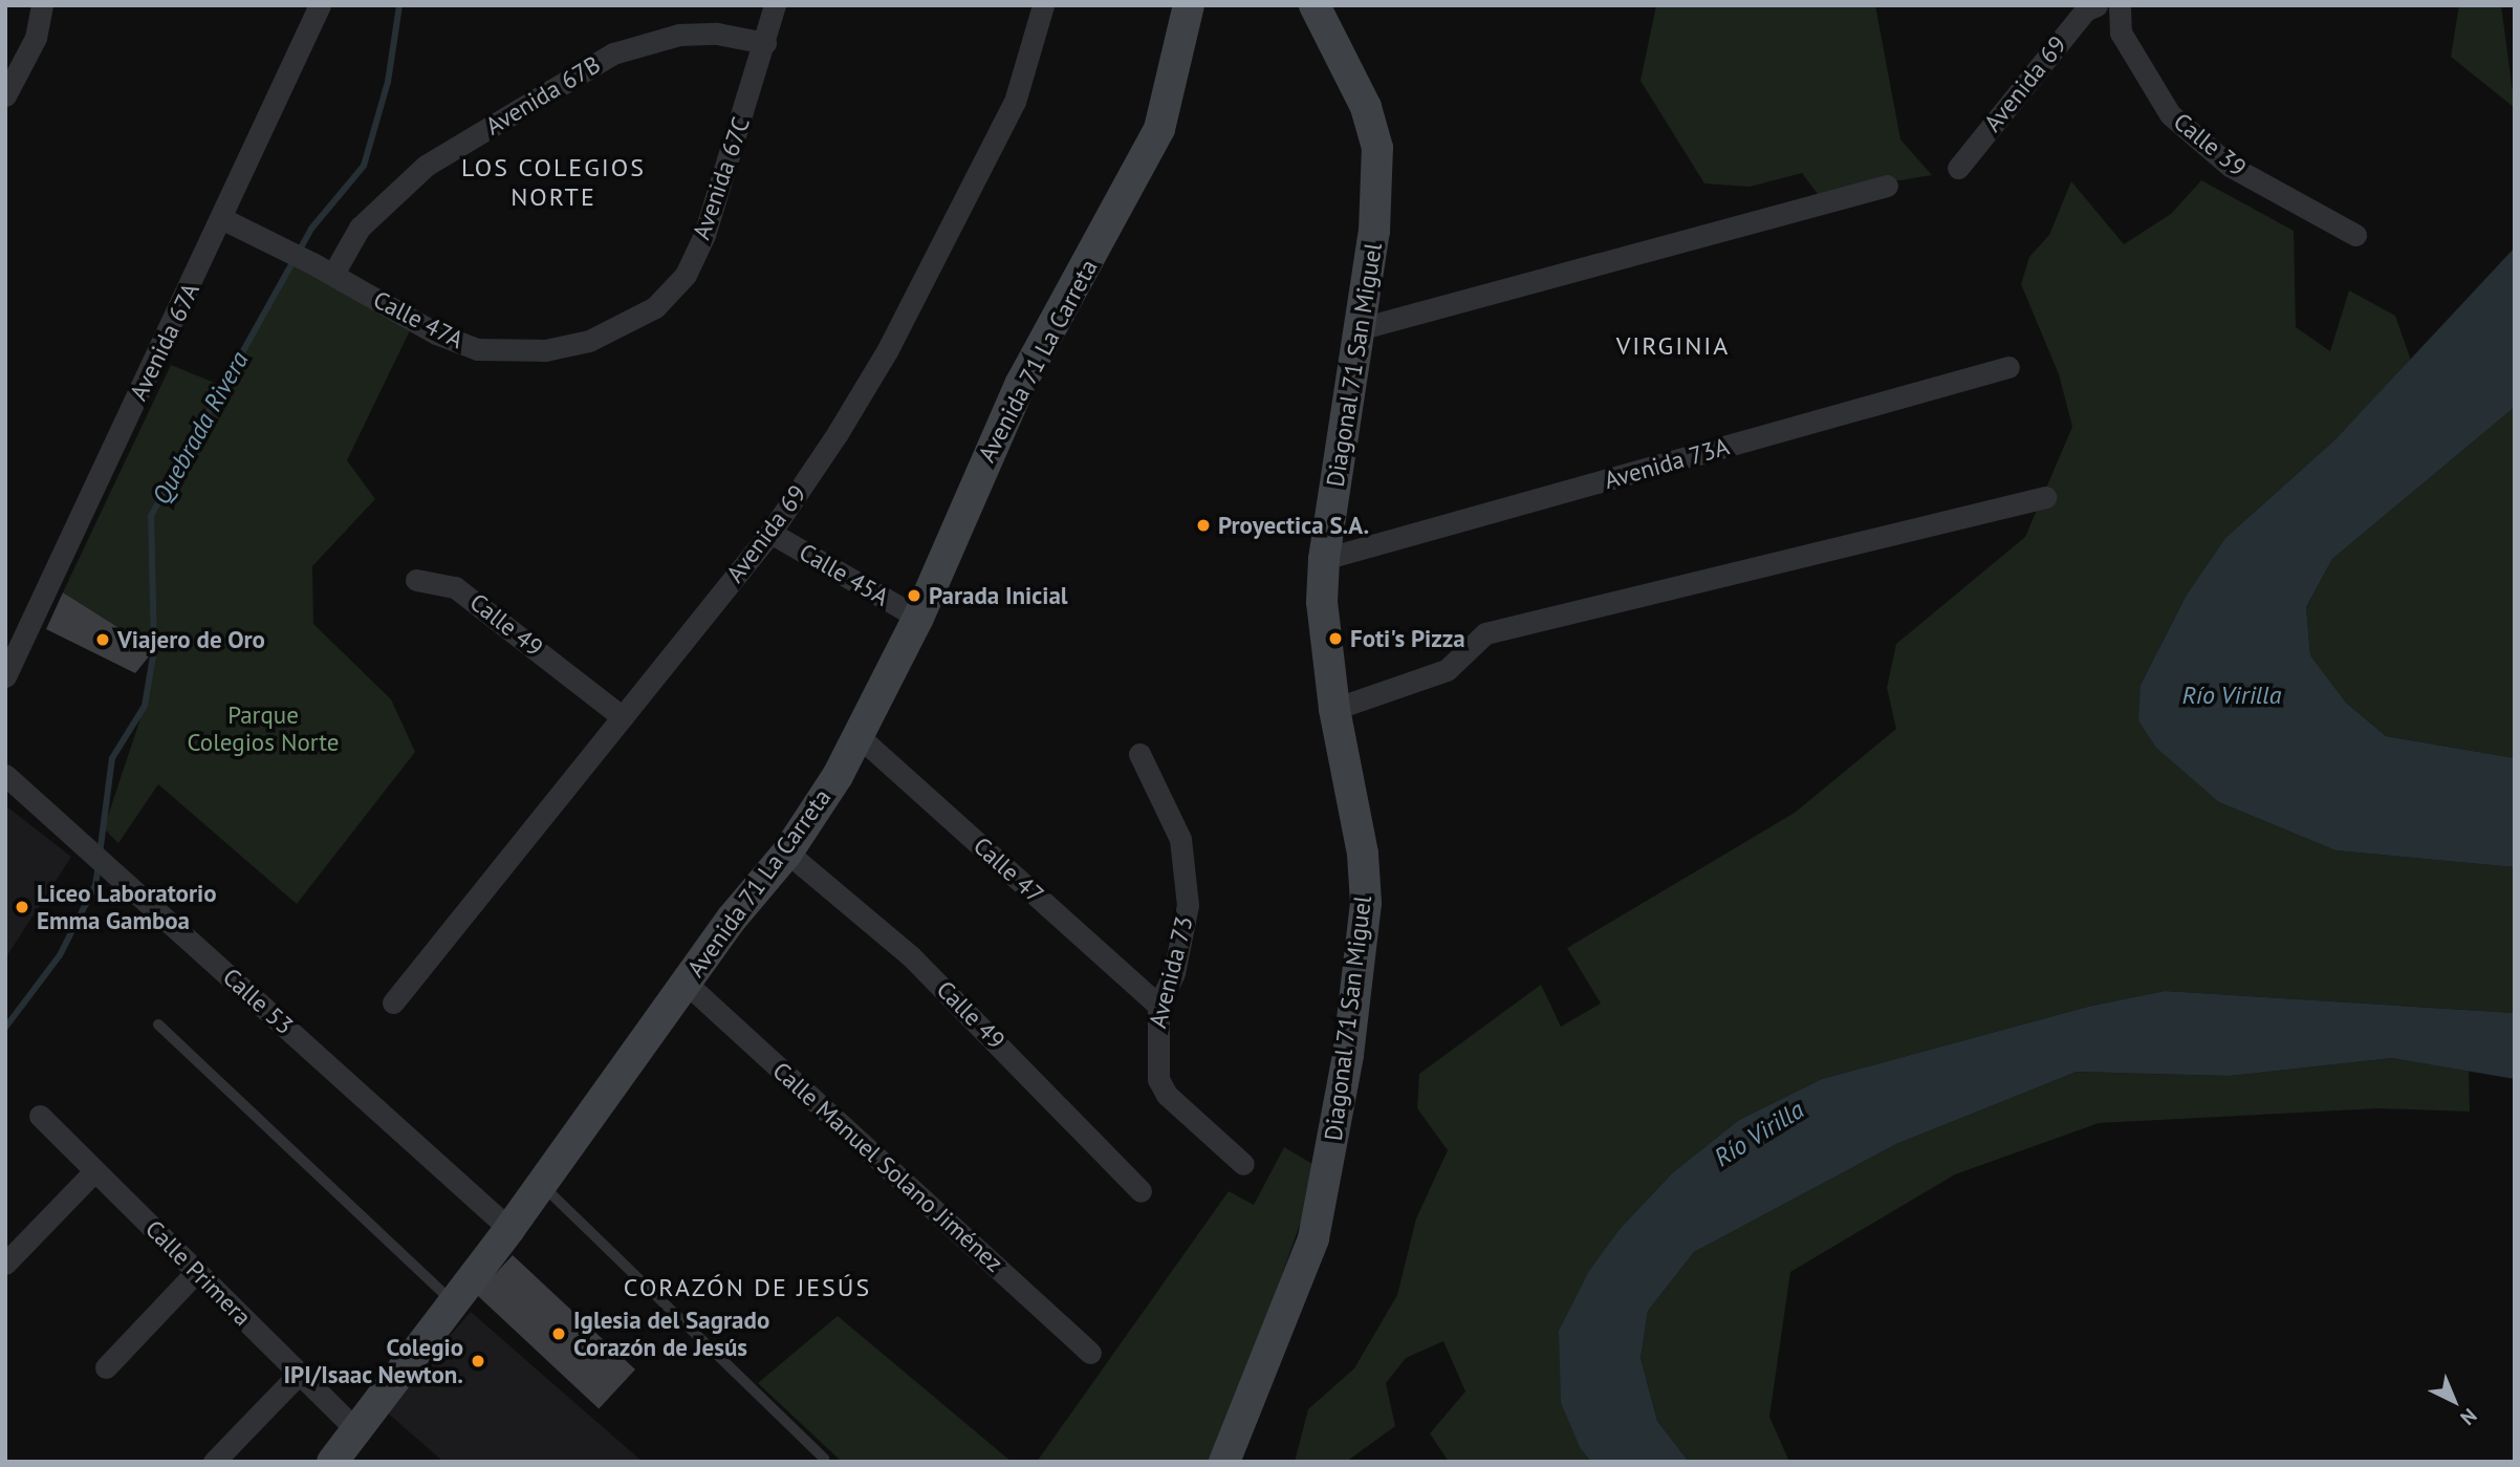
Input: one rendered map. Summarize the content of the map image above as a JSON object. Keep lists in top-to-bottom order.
{
  "streets": {
    "street": [
      "Avenida 69",
      "Avenida 67B",
      "Calle 39",
      "Avenida 67C",
      "Calle 47A",
      "Avenida 67A",
      "Avenida 71 La Carreta",
      "Diagonal 71 San Miguel",
      "Avenida 73A",
      "Calle 45A",
      "Calle 49",
      "Calle 47",
      "Avenida 73",
      "Calle 53",
      "Calle Manuel Solano Jiménez",
      "Calle Primera"
    ]
  },
  "crossings": [
    ["Avenida 69", "Calle 45A"],
    ["Avenida 69", "Calle 49"],
    ["Avenida 67B", "Avenida 67C"],
    ["Avenida 67B", "Calle 47A"],
    ["Avenida 67C", "Calle 47A"],
    ["Calle 47A", "Avenida 67A"],
    ["Avenida 71 La Carreta", "Calle 45A"],
    ["Avenida 71 La Carreta", "Calle 49"],
    ["Avenida 71 La Carreta", "Calle 47"],
    ["Avenida 71 La Carreta", "Calle 53"],
    ["Avenida 71 La Carreta", "Calle Manuel Solano Jiménez"],
    ["Avenida 71 La Carreta", "Calle Primera"],
    ["Diagonal 71 San Miguel", "Avenida 73A"],
    ["Calle 47", "Avenida 73"]
  ],
  "districts": ["LOS COLEGIOS NORTE", "VIRGINIA", "CORAZÓN DE JESÚS"],
  "water": ["Quebrada Rivera", "Río Virilla"],
  "parks": ["Parque Colegios Norte"],
  "places": [
    "Proyectica S.A.",
    "Parada Inicial",
    "Foti's Pizza",
    "Viajero de Oro",
    "Liceo Laboratorio Emma Gamboa",
    "Iglesia del Sagrado Corazón de Jesús",
    "Colegio IPI/Isaac Newton."
  ],
  "north": "bottom right"
}
